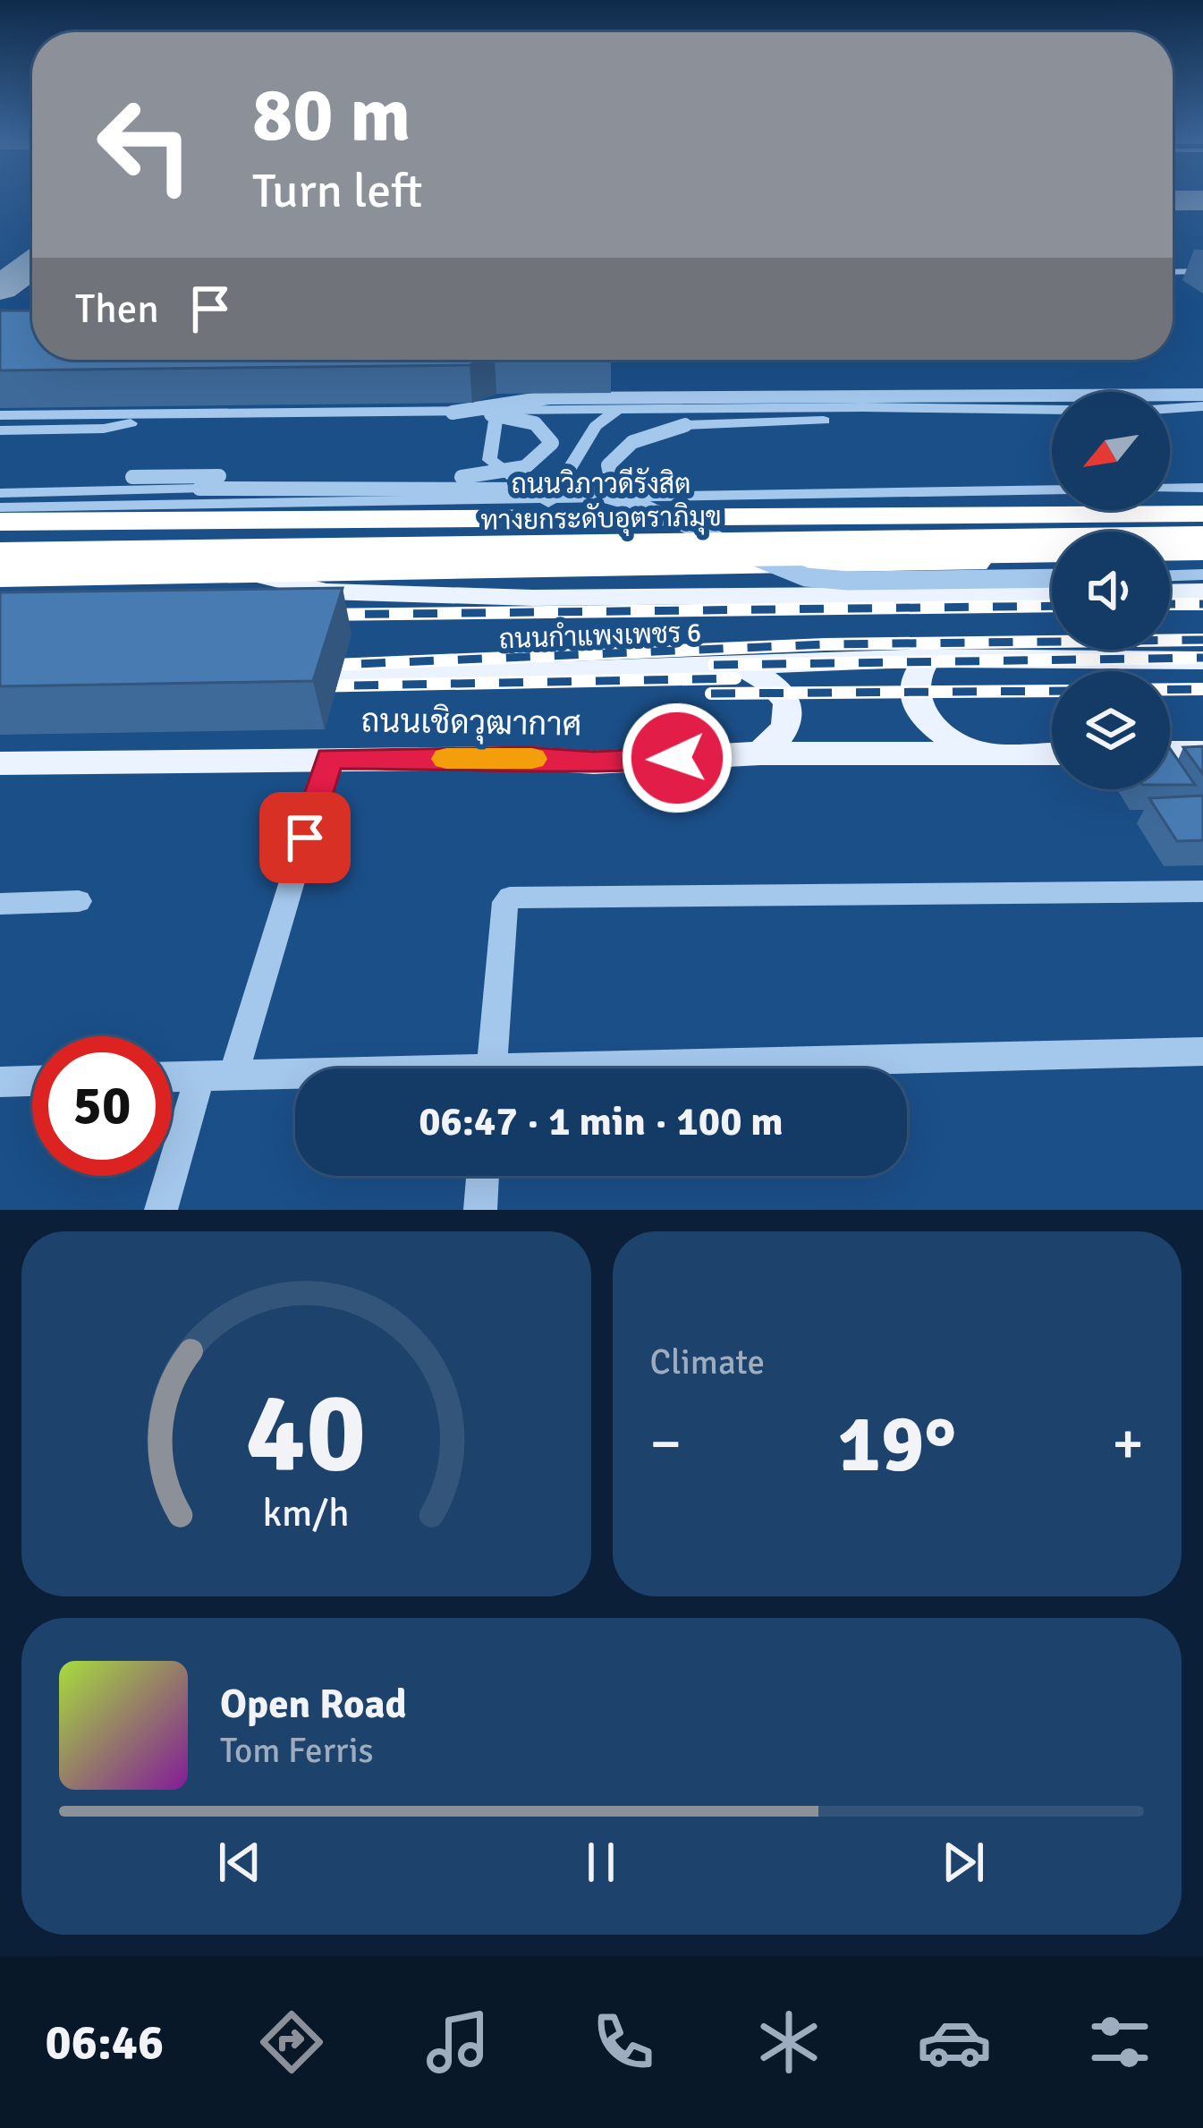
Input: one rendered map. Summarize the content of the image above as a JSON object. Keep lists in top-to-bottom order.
{
  "streets": {
    "highway": ["ถนนวิภาวดีรังสิต", "ทางยกระดับอุตราภิมุข"],
    "main road": ["ถนนกำแพงเพชร 6", "ถนนเชิดวุฒากาศ"]
  },
  "north": "bottom left",
  "page": {
    "turn": ["80 m", "Turn left"],
    "then": "Then",
    "limit": "50",
    "trip": "06:47 · 1 min · 100 m",
    "tile": "Climate",
    "heat": ["−", "19°", "+"],
    "song": ["Open Road", "Tom Ferris"],
    "tabs": "06:46",
    "gauge": ["40", "km/h"]
  }
}
